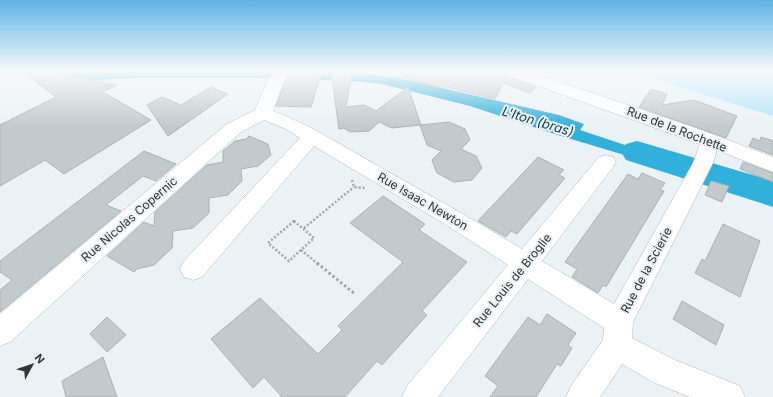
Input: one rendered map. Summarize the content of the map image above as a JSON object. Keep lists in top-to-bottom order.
{
  "streets": {
    "street": [
      "Rue de la Rochette",
      "Rue Isaac Newton",
      "Rue Nicolas Copernic",
      "Rue de la Scierie",
      "Rue Louis de Broglie"
    ]
  },
  "crossings": [
    ["Rue de la Rochette", "Rue de la Scierie"],
    ["Rue Isaac Newton", "Rue Nicolas Copernic"],
    ["Rue Isaac Newton", "Rue de la Scierie"],
    ["Rue Isaac Newton", "Rue Louis de Broglie"]
  ],
  "water": ["L'Iton (bras)"],
  "north": "top right"
}
